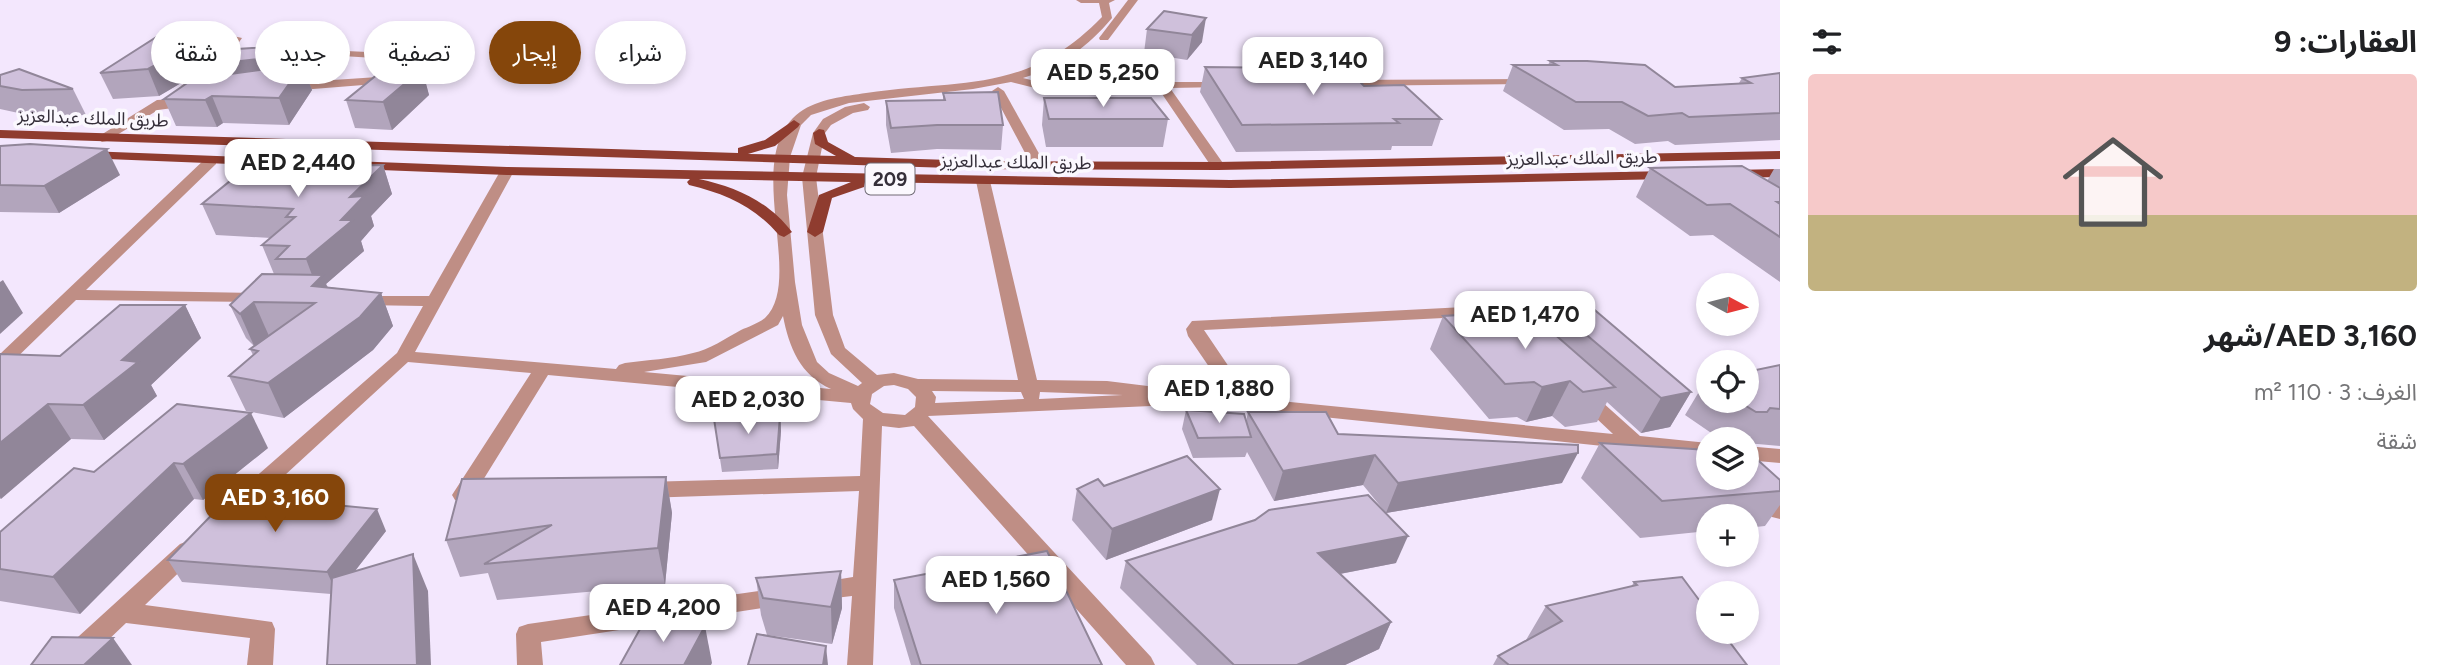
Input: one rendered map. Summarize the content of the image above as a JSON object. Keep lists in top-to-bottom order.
{
  "streets": {
    "main road": ["طريق الملك عبدالعزيز", "209"]
  },
  "north": "right",
  "page": {
    "heading": "العقارات: 9",
    "chip": [
      "شراء",
      "إيجار",
      "تصفية",
      "جديد",
      "شقة"
    ],
    "price": [
      "AED 3,140",
      "AED 5,250",
      "AED 2,440",
      "AED 1,470",
      "AED 1,880",
      "AED 2,030",
      "AED 3,160",
      "AED 1,560",
      "AED 4,200"
    ],
    "list": [
      {
        "name": "AED 3,160/شهر",
        "note": "الغرف: 3 · 110 m² · شقة"
      }
    ],
    "map_buttons": ["+", "−"]
  }
}
